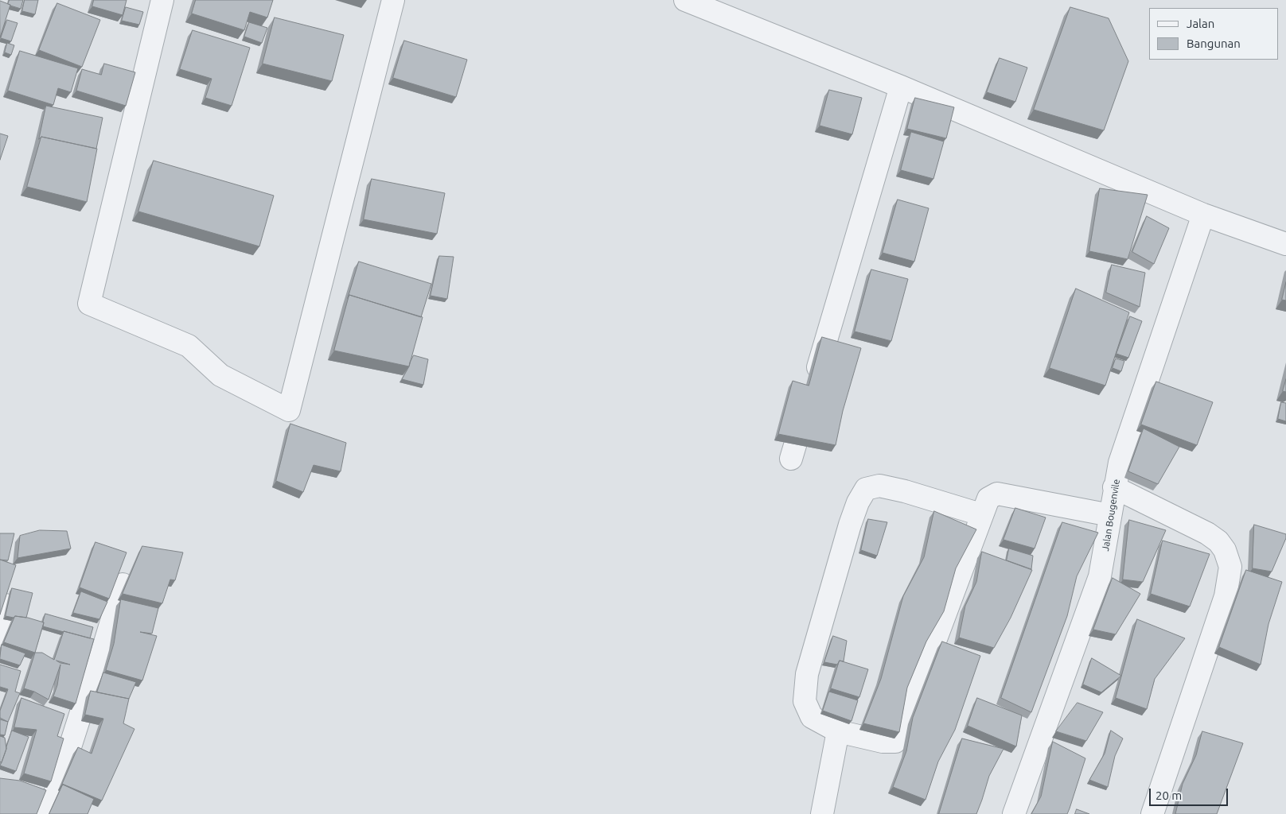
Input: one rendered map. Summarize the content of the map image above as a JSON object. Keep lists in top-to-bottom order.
{
  "streets": {
    "street": ["Jalan Bougenvile"]
  },
  "legend": ["Jalan", "Bangunan"],
  "scale_bar": "20 m"
}
